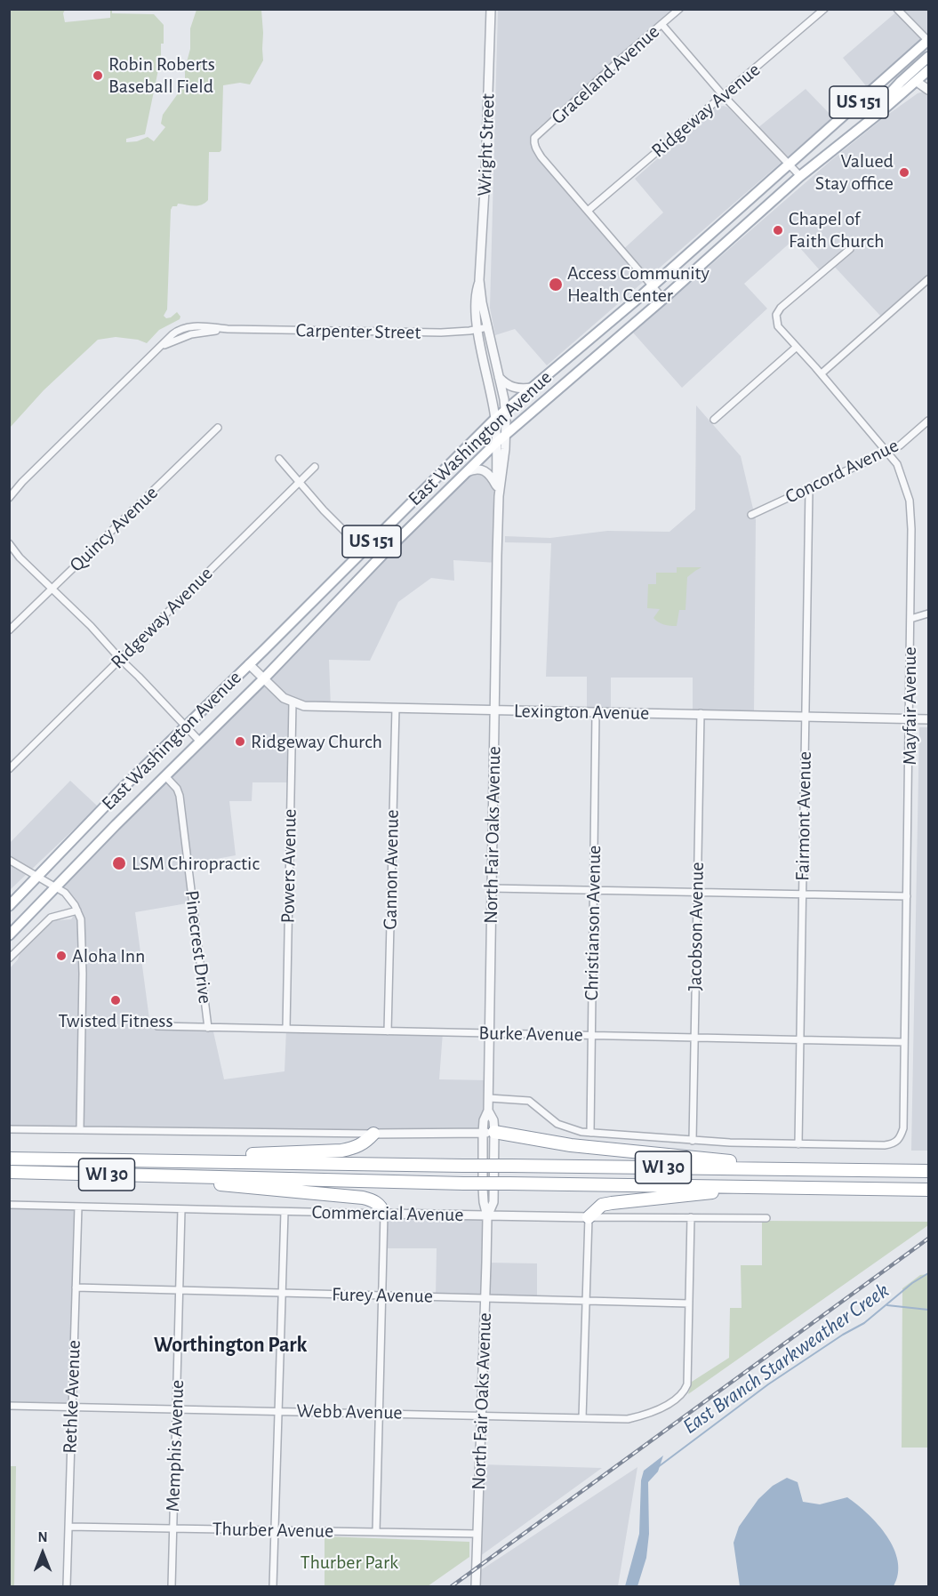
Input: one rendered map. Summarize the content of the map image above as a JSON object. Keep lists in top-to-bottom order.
{
  "streets": {
    "highway": ["WI 30"],
    "main road": ["US 151", "East Washington Avenue"],
    "street": [
      "Graceland Avenue",
      "Ridgeway Avenue",
      "Wright Street",
      "Carpenter Street",
      "Concord Avenue",
      "Quincy Avenue",
      "Mayfair Avenue",
      "Lexington Avenue",
      "Fairmont Avenue",
      "North Fair Oaks Avenue",
      "Powers Avenue",
      "Gannon Avenue",
      "Christianson Avenue",
      "Jacobson Avenue",
      "Pinecrest Drive",
      "Burke Avenue",
      "Commercial Avenue",
      "Furey Avenue",
      "Rethke Avenue",
      "Webb Avenue",
      "Memphis Avenue",
      "Thurber Avenue"
    ]
  },
  "crossings": [
    ["Graceland Avenue", "Ridgeway Avenue"],
    ["Wright Street", "Carpenter Street"],
    ["Wright Street", "East Washington Avenue"],
    ["Wright Street", "North Fair Oaks Avenue"],
    ["East Washington Avenue", "Lexington Avenue"],
    ["East Washington Avenue", "North Fair Oaks Avenue"],
    ["East Washington Avenue", "Pinecrest Drive"],
    ["Concord Avenue", "Mayfair Avenue"],
    ["Concord Avenue", "Fairmont Avenue"],
    ["Mayfair Avenue", "Lexington Avenue"],
    ["Mayfair Avenue", "Fairmont Avenue"],
    ["Mayfair Avenue", "Burke Avenue"],
    ["Lexington Avenue", "Fairmont Avenue"],
    ["Lexington Avenue", "North Fair Oaks Avenue"],
    ["Lexington Avenue", "Powers Avenue"],
    ["Lexington Avenue", "Gannon Avenue"],
    ["Lexington Avenue", "Christianson Avenue"],
    ["Lexington Avenue", "Jacobson Avenue"],
    ["Fairmont Avenue", "Burke Avenue"],
    ["North Fair Oaks Avenue", "Burke Avenue"],
    ["North Fair Oaks Avenue", "Commercial Avenue"],
    ["North Fair Oaks Avenue", "Furey Avenue"],
    ["North Fair Oaks Avenue", "Webb Avenue"],
    ["North Fair Oaks Avenue", "Thurber Avenue"],
    ["Powers Avenue", "Burke Avenue"],
    ["Gannon Avenue", "Burke Avenue"],
    ["Christianson Avenue", "Burke Avenue"],
    ["Jacobson Avenue", "Burke Avenue"],
    ["Pinecrest Drive", "Burke Avenue"],
    ["Commercial Avenue", "Rethke Avenue"],
    ["Commercial Avenue", "Memphis Avenue"],
    ["Furey Avenue", "Rethke Avenue"],
    ["Furey Avenue", "Webb Avenue"],
    ["Furey Avenue", "Memphis Avenue"],
    ["Rethke Avenue", "Webb Avenue"],
    ["Rethke Avenue", "Thurber Avenue"],
    ["Webb Avenue", "Memphis Avenue"],
    ["Memphis Avenue", "Thurber Avenue"]
  ],
  "districts": ["Worthington Park"],
  "water": ["East Branch Starkweather Creek"],
  "parks": ["Thurber Park"],
  "places": [
    "Robin Roberts Baseball Field",
    "Valued Stay office",
    "Chapel of Faith Church",
    "Access Community Health Center",
    "Ridgeway Church",
    "LSM Chiropractic",
    "Aloha Inn",
    "Twisted Fitness"
  ],
  "north": "top"
}
